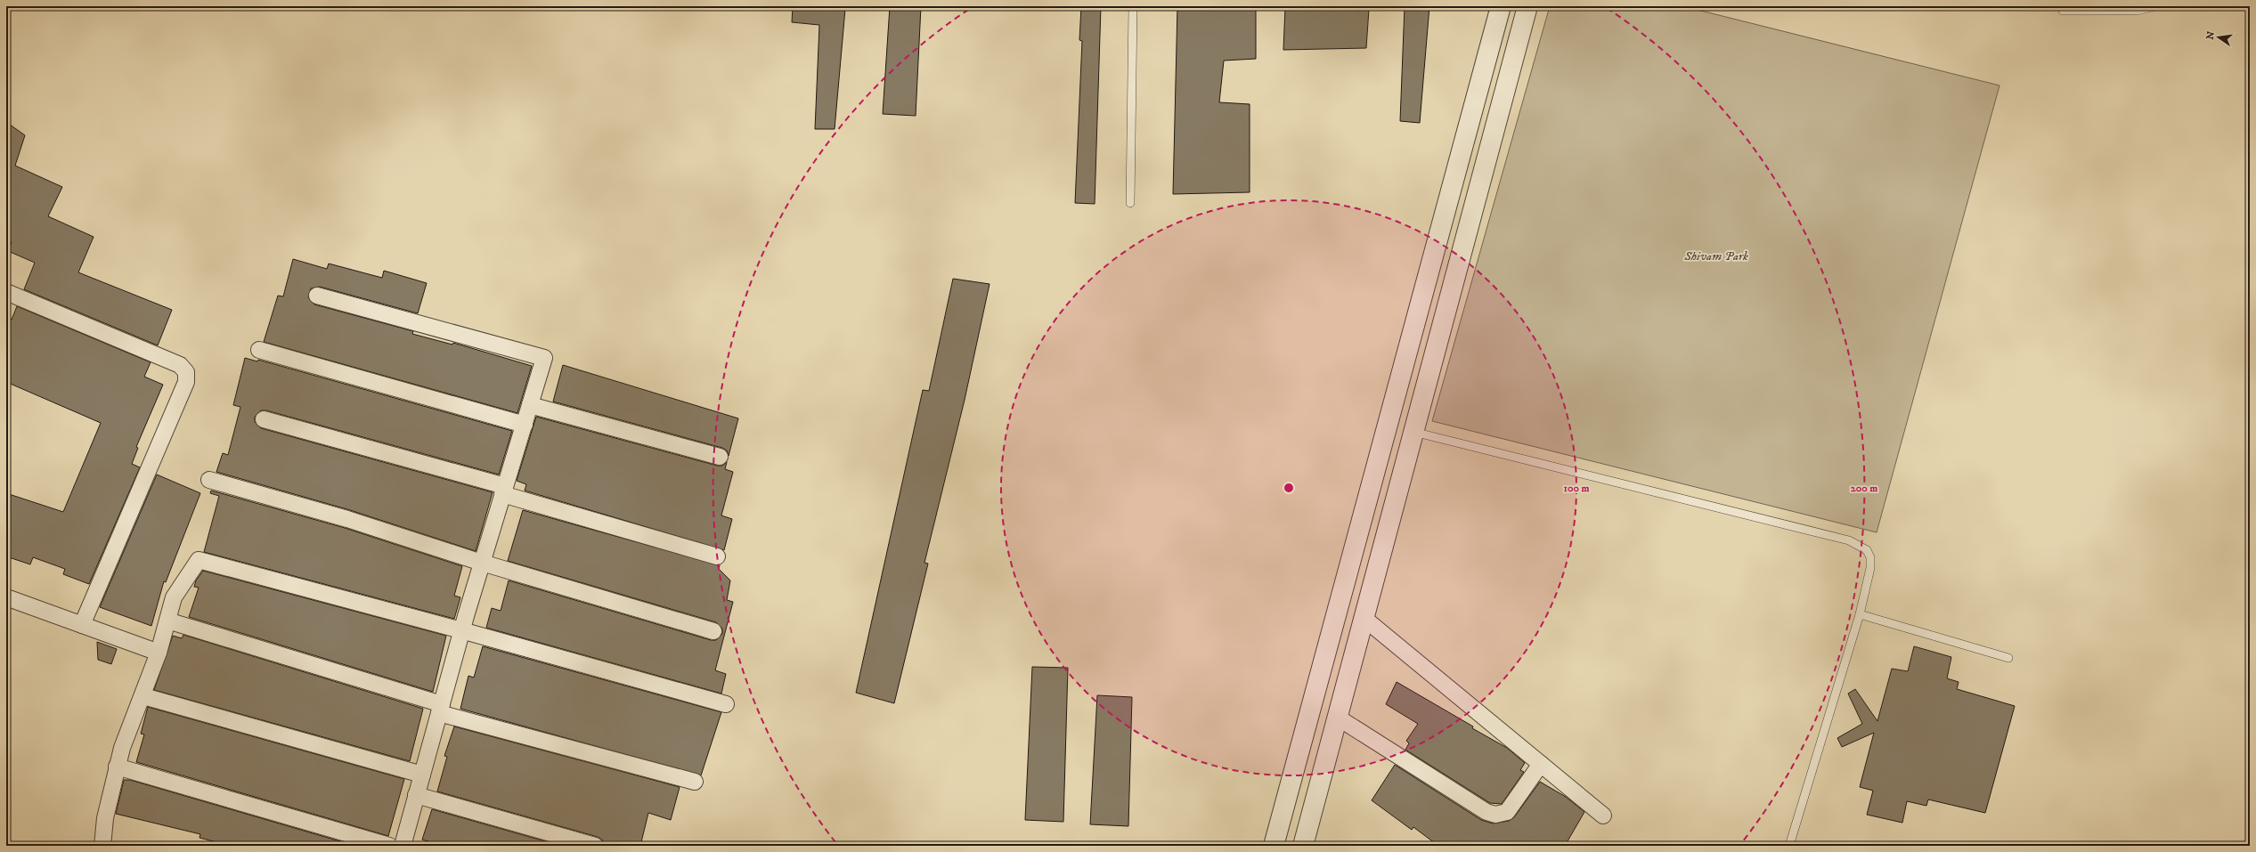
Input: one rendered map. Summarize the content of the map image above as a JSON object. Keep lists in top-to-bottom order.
{
  "parks": ["Shivam Park"],
  "north": "left",
  "rings": ["100 m", "200 m"]
}
